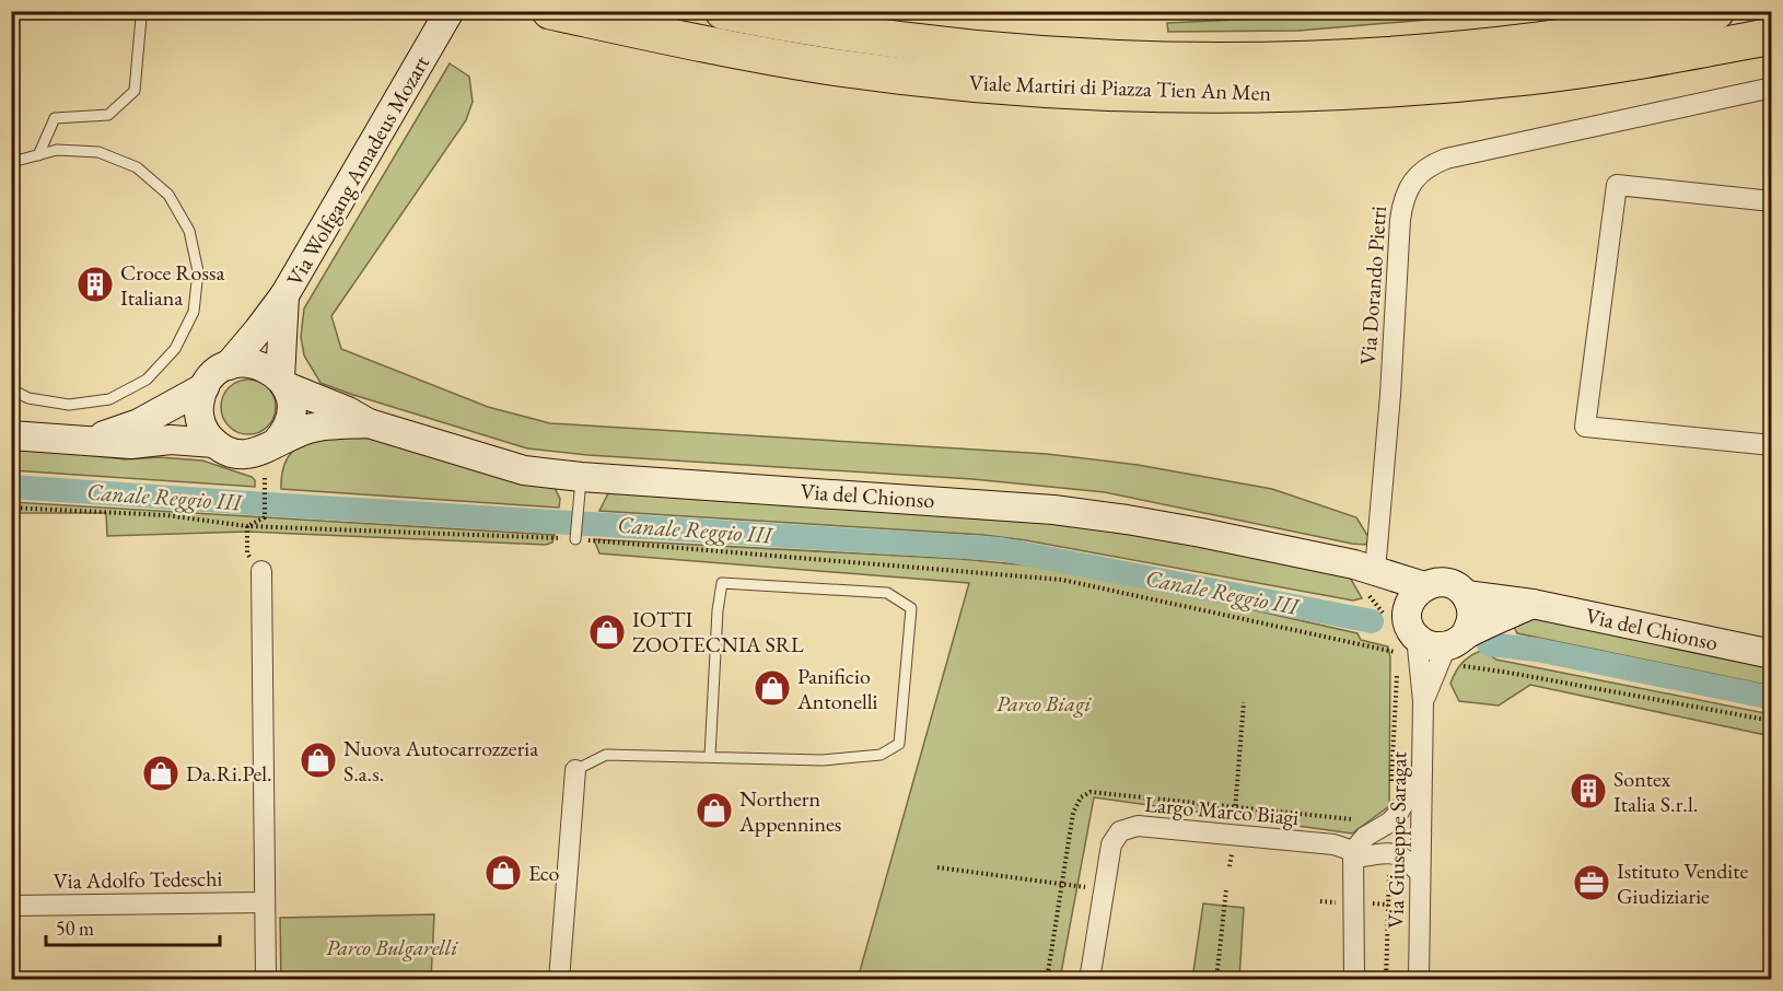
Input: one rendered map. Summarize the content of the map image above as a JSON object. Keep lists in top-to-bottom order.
{
  "streets": {
    "highway": ["Viale Martiri di Piazza Tien An Men"],
    "main road": ["Via Wolfgang Amadeus Mozart", "Via del Chionso"],
    "street": [
      "Via Dorando Pietri",
      "Largo Marco Biagi",
      "Via Giuseppe Saragat",
      "Via Adolfo Tedeschi"
    ]
  },
  "crossings": [
    ["Via Wolfgang Amadeus Mozart", "Via del Chionso"],
    ["Via Dorando Pietri", "Via del Chionso"],
    ["Via del Chionso", "Via Giuseppe Saragat"]
  ],
  "water": ["Canale Reggio III"],
  "parks": ["Parco Biagi", "Parco Bulgarelli"],
  "places": {
    "building": ["Croce Rossa Italiana", "Sontex Italia S.r.l."],
    "shop": [
      "IOTTI ZOOTECNIA SRL",
      "Panificio Antonelli",
      "Nuova Autocarrozzeria S.a.s.",
      "Da.Ri.Pel.",
      "Northern Appennines",
      "Eco"
    ],
    "office": ["Istituto Vendite Giudiziarie"]
  },
  "scale_bar": "50 m"
}
